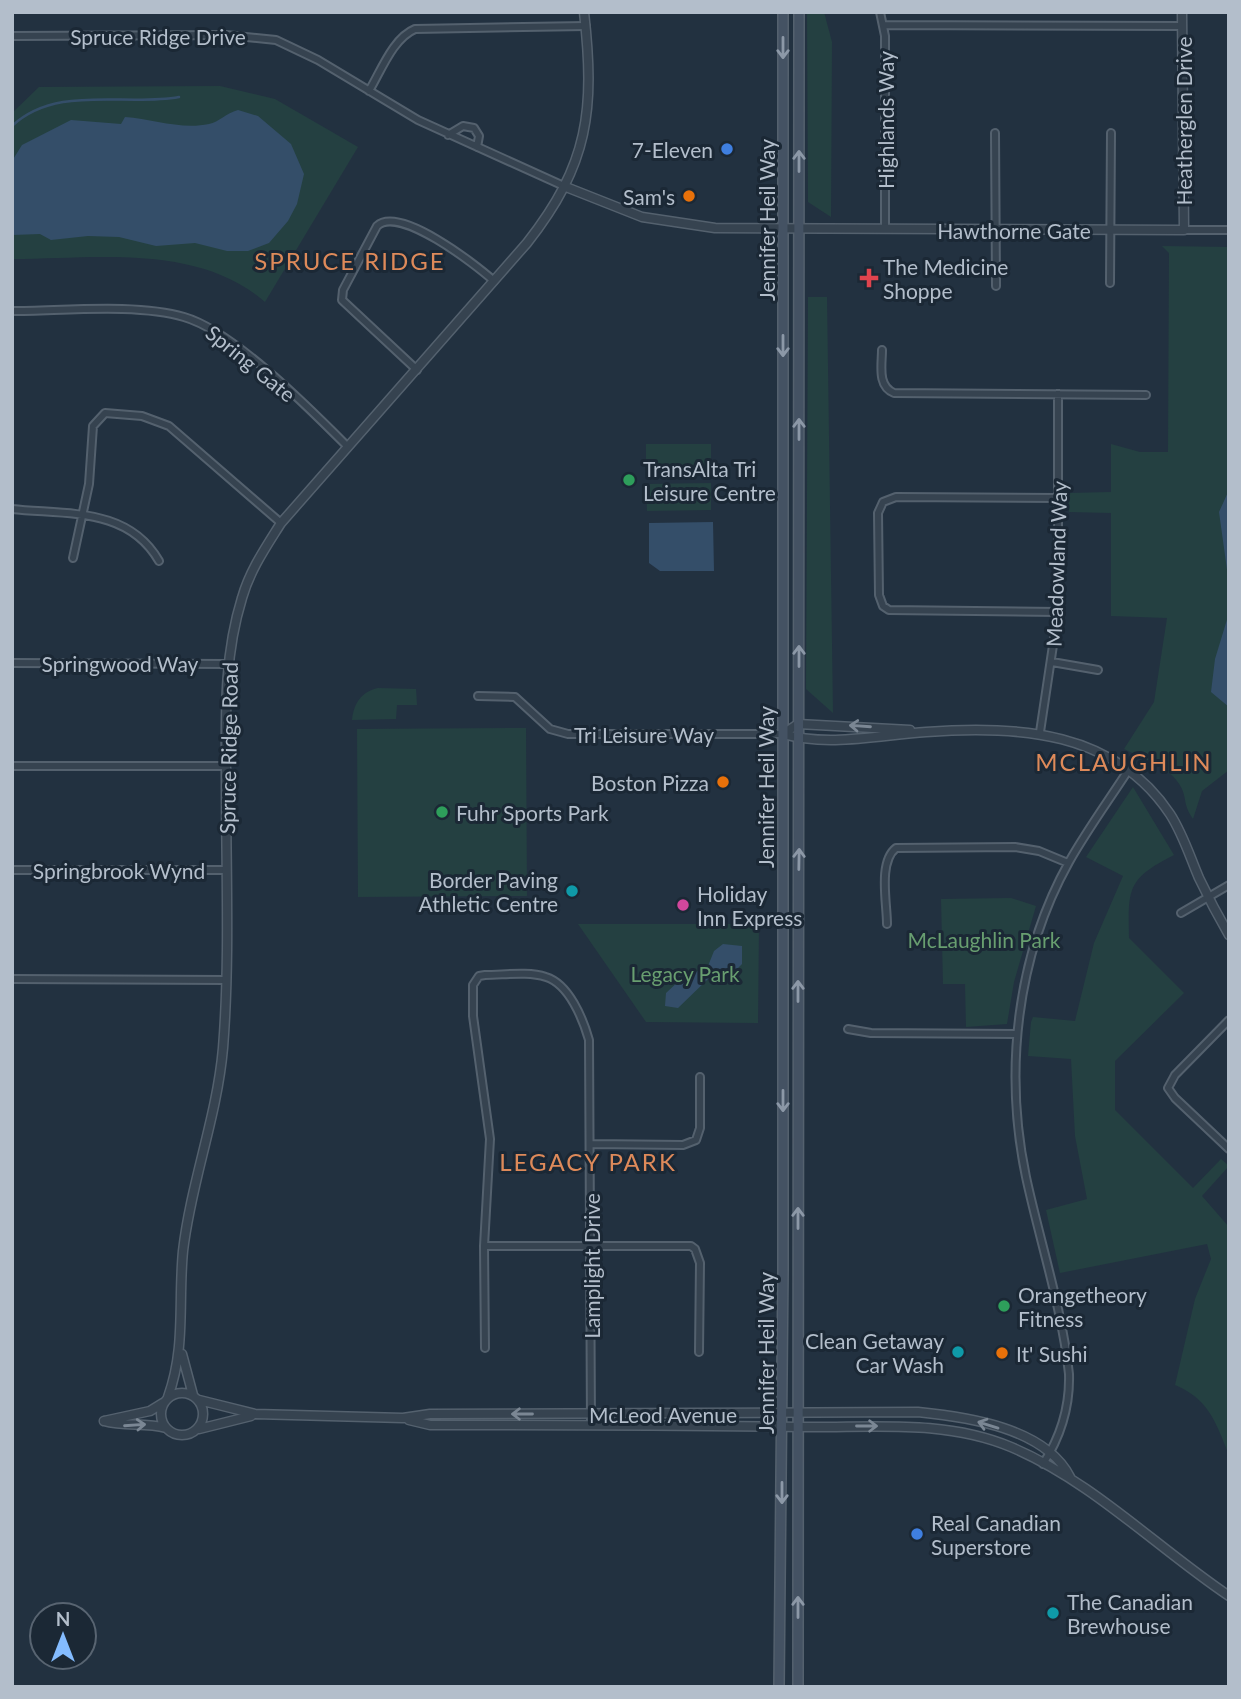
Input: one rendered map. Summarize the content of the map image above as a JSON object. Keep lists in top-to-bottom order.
{
  "streets": {
    "main road": ["Jennifer Heil Way"],
    "street": [
      "Spruce Ridge Drive",
      "Highlands Way",
      "Heatherglen Drive",
      "Hawthorne Gate",
      "Spring Gate",
      "Meadowland Way",
      "Springwood Way",
      "Tri Leisure Way",
      "Spruce Ridge Road",
      "Springbrook Wynd",
      "Lamplight Drive",
      "McLeod Avenue"
    ]
  },
  "crossings": [
    ["Spruce Ridge Drive", "Jennifer Heil Way"],
    ["Spruce Ridge Drive", "Hawthorne Gate"],
    ["Spruce Ridge Drive", "Spruce Ridge Road"],
    ["Highlands Way", "Hawthorne Gate"],
    ["Heatherglen Drive", "Hawthorne Gate"],
    ["Jennifer Heil Way", "Hawthorne Gate"],
    ["Jennifer Heil Way", "Tri Leisure Way"],
    ["Jennifer Heil Way", "McLeod Avenue"],
    ["Spring Gate", "Spruce Ridge Road"],
    ["Springwood Way", "Spruce Ridge Road"],
    ["Spruce Ridge Road", "Springbrook Wynd"],
    ["Spruce Ridge Road", "McLeod Avenue"],
    ["Lamplight Drive", "McLeod Avenue"]
  ],
  "districts": ["SPRUCE RIDGE", "MCLAUGHLIN", "LEGACY PARK"],
  "parks": ["McLaughlin Park", "Legacy Park"],
  "places": {
    "other": [
      "7-Eleven",
      "Sam's",
      "TransAlta Tri Leisure Centre",
      "Boston Pizza",
      "Fuhr Sports Park",
      "Border Paving Athletic Centre",
      "Holiday Inn Express",
      "Orangetheory Fitness",
      "Clean Getaway Car Wash",
      "It' Sushi",
      "Real Canadian Superstore",
      "The Canadian Brewhouse"
    ],
    "health": ["The Medicine Shoppe"]
  },
  "north": "top"
}
